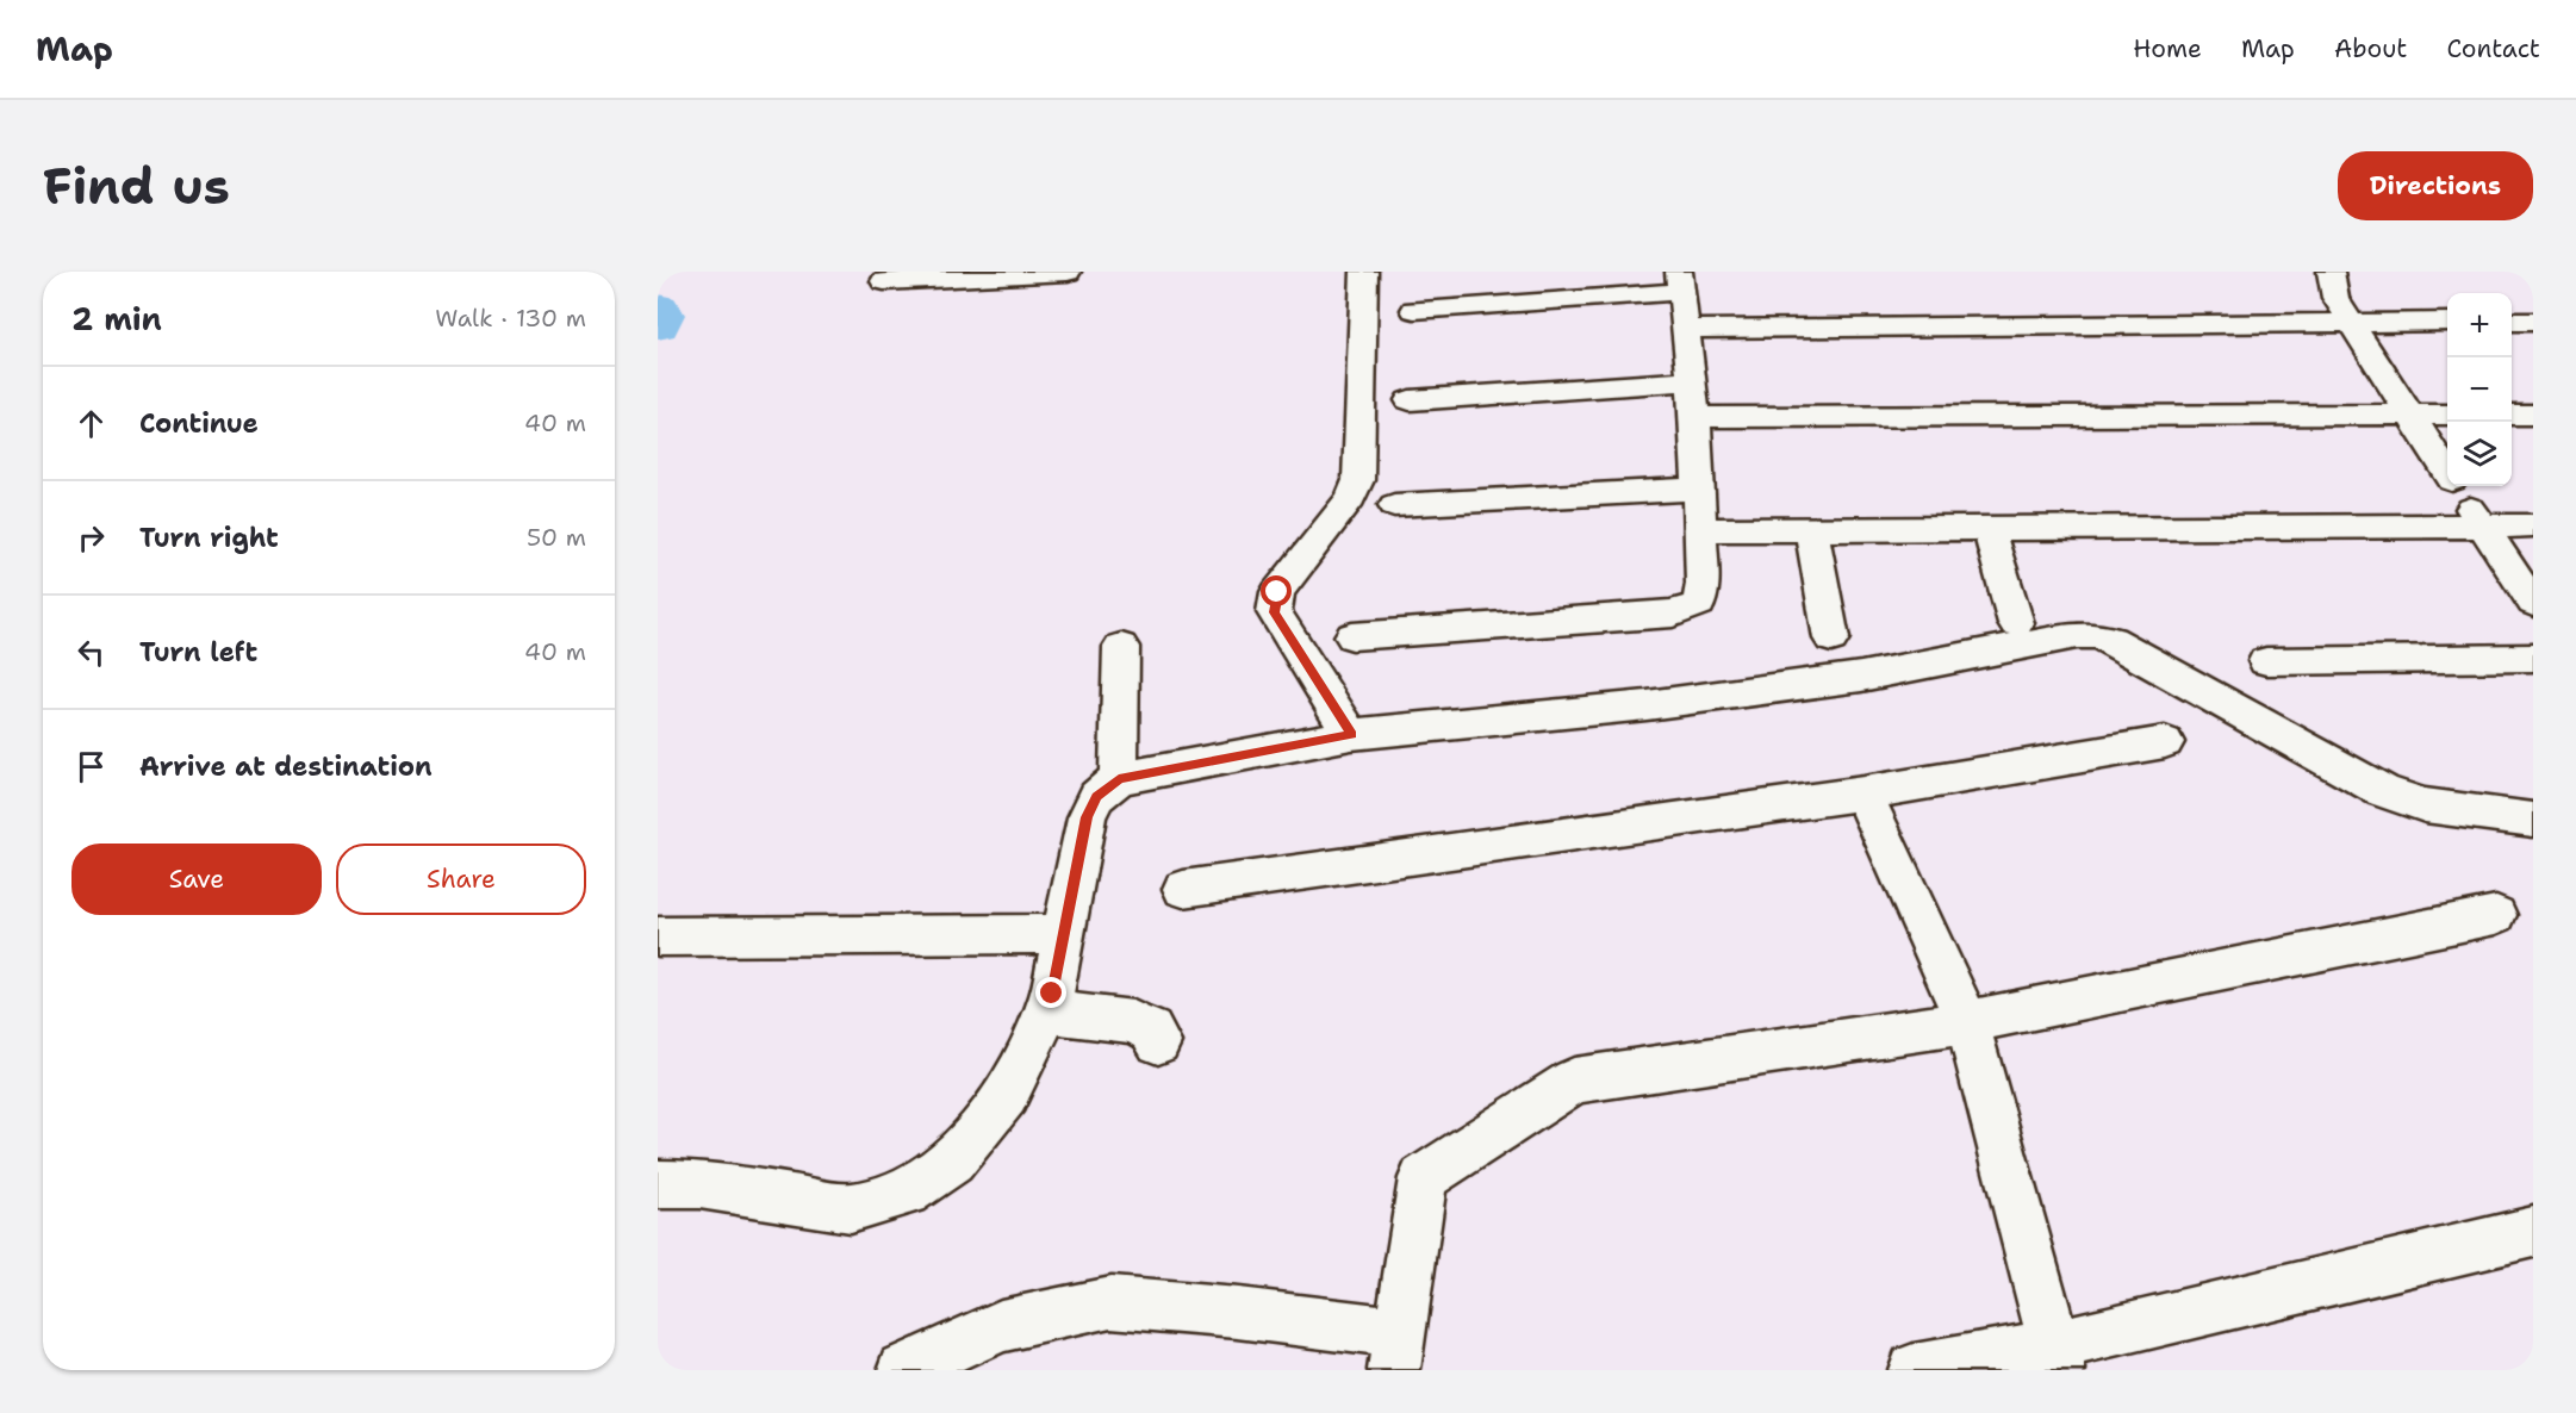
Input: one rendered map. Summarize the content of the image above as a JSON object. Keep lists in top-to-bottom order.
{
  "page": {
    "header": "Map",
    "nav": [
      "Home",
      "Map",
      "About",
      "Contact"
    ],
    "buttons": [
      "Directions",
      ["Save", "Share"]
    ],
    "title": "Find us",
    "heading": ["2 min", "Walk · 130 m"],
    "map_buttons": ["+", "−"],
    "list": [
      ["Continue", "40 m"],
      ["Turn right", "50 m"],
      ["Turn left", "40 m"],
      "Arrive at destination"
    ]
  }
}
